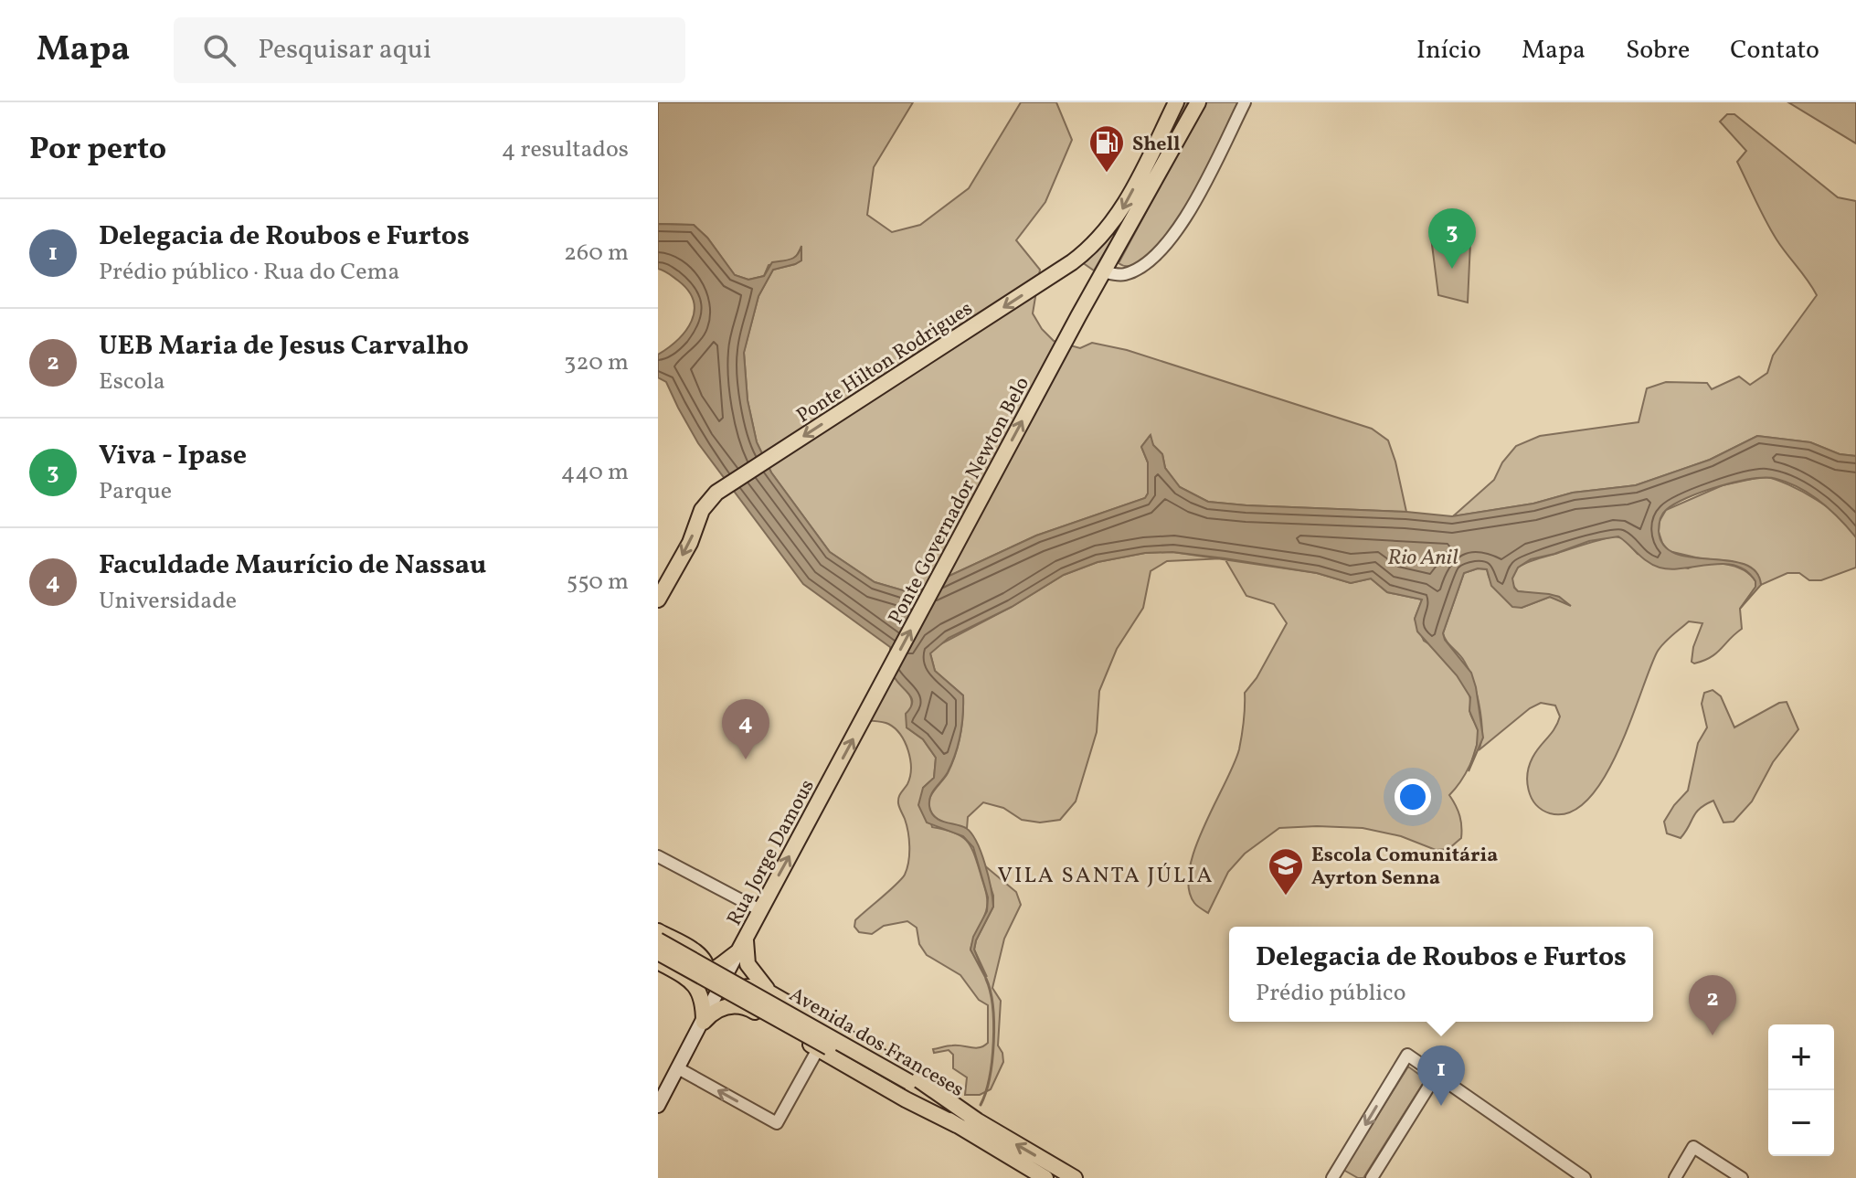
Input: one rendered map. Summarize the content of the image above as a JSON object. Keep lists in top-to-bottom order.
{
  "streets": {
    "main road": [
      "Ponte Hilton Rodrigues",
      "Ponte Governador Newton Belo",
      "Rua Jorge Damous",
      "Avenida dos Franceses"
    ]
  },
  "crossings": [
    ["Ponte Governador Newton Belo", "Rua Jorge Damous"]
  ],
  "one_way": ["Ponte Hilton Rodrigues", "Ponte Governador Newton Belo", "Rua Jorge Damous"],
  "districts": ["VILA SANTA JÚLIA"],
  "water": ["Rio Anil"],
  "places": {
    "fuel station": ["Shell"],
    "school or university": ["Escola Comunitária Ayrton Senna"]
  },
  "page": {
    "header": "Mapa",
    "search": "Pesquisar aqui",
    "nav": [
      "Início",
      "Mapa",
      "Sobre",
      "Contato"
    ],
    "heading": ["Por perto", "4 resultados"],
    "list": [
      {
        "mark": "1",
        "name": "Delegacia de Roubos e Furtos",
        "note": "Prédio público · Rua do Cema",
        "value": "260 m"
      },
      {
        "mark": "2",
        "name": "UEB Maria de Jesus Carvalho",
        "note": "Escola",
        "value": "320 m"
      },
      {
        "mark": "3",
        "name": "Viva - Ipase",
        "note": "Parque",
        "value": "440 m"
      },
      {
        "mark": "4",
        "name": "Faculdade Maurício de Nassau",
        "note": "Universidade",
        "value": "550 m"
      }
    ],
    "pins": [
      "3",
      "4",
      "2",
      "1"
    ],
    "popup": ["Delegacia de Roubos e Furtos", "Prédio público"],
    "map_buttons": ["+", "−"]
  }
}
